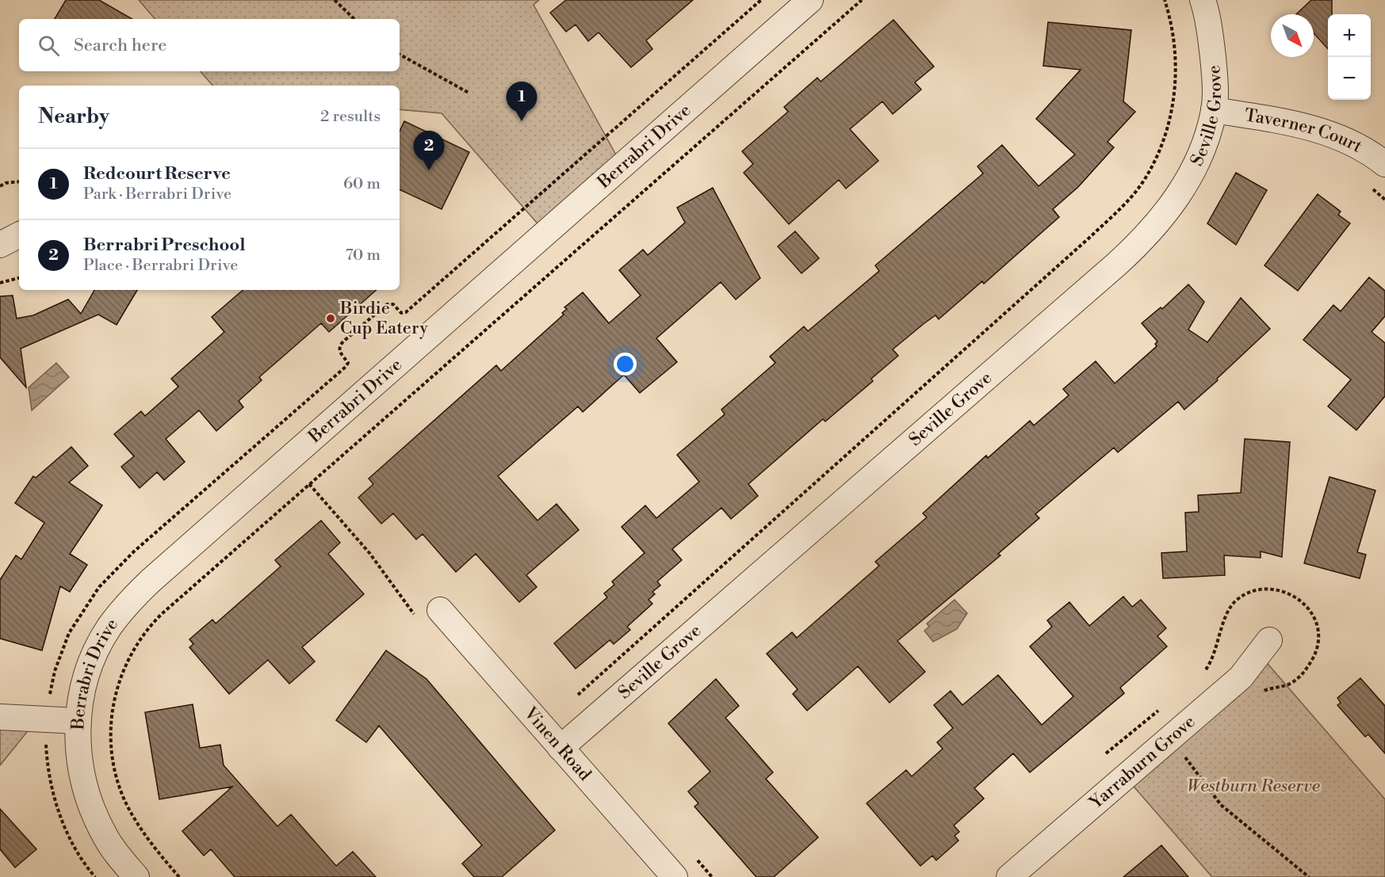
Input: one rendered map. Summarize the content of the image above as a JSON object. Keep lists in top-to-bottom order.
{
  "streets": {
    "street": [
      "Seville Grove",
      "Taverner Court",
      "Berrabri Drive",
      "Vinen Road",
      "Yarraburn Grove"
    ]
  },
  "crossings": [
    ["Seville Grove", "Taverner Court"],
    ["Seville Grove", "Vinen Road"]
  ],
  "parks": ["Westburn Reserve"],
  "places": ["Birdie Cup Eatery"],
  "north": "bottom right",
  "page": {
    "map_buttons": ["+", "−"],
    "search": "Search here",
    "pins": ["1", "2"],
    "heading": ["Nearby", "2 results"],
    "list": [
      {
        "mark": "1",
        "name": "Redcourt Reserve",
        "note": "Park · Berrabri Drive",
        "value": "60 m"
      },
      {
        "mark": "2",
        "name": "Berrabri Preschool",
        "note": "Place · Berrabri Drive",
        "value": "70 m"
      }
    ]
  }
}
